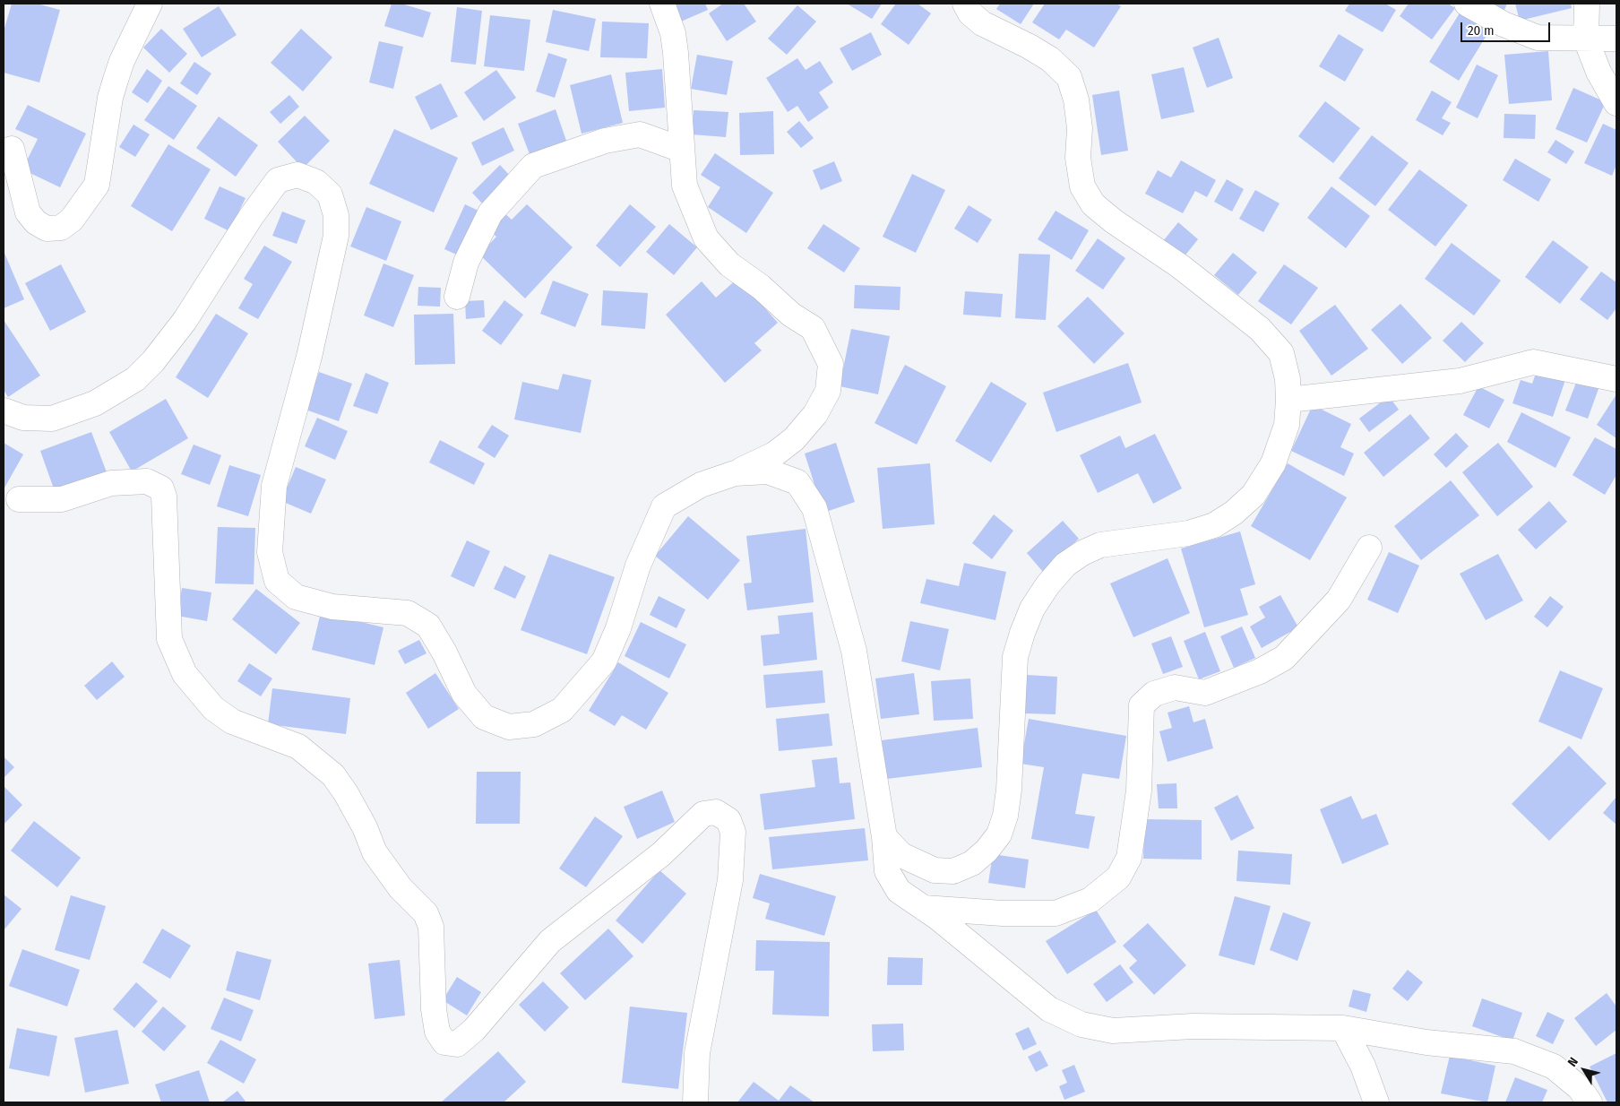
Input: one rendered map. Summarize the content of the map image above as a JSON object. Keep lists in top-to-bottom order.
{
  "scale_bar": "20 m",
  "north": "top left"
}
